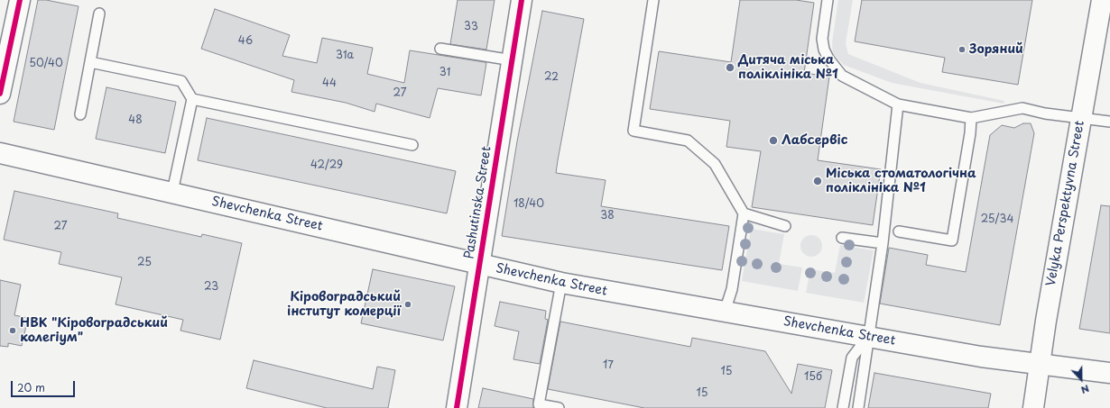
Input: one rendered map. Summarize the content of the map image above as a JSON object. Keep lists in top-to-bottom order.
{
  "streets": {
    "main road": ["Pashutinska Street", "Velyka Perspektyvna Street", "Shevchenka Street"]
  },
  "crossings": [
    ["Pashutinska Street", "Shevchenka Street"],
    ["Velyka Perspektyvna Street", "Shevchenka Street"]
  ],
  "places": [
    "Зоряний",
    "Дитяча міська поліклініка №1",
    "Лабсервіс",
    "Міська стоматологічна поліклініка №1",
    "Кіровоградський інститут комерції",
    "НВК \"Кіровоградський колегіум\""
  ],
  "house_numbers": [
    "33",
    "46",
    "31а",
    "50/40",
    "31",
    "22",
    "44",
    "27",
    "48",
    "42/29",
    "18/40",
    "38",
    "25/34",
    "27",
    "25",
    "23",
    "17",
    "15",
    "15б",
    "15"
  ],
  "scale_bar": "20 m",
  "north": "bottom"
}
